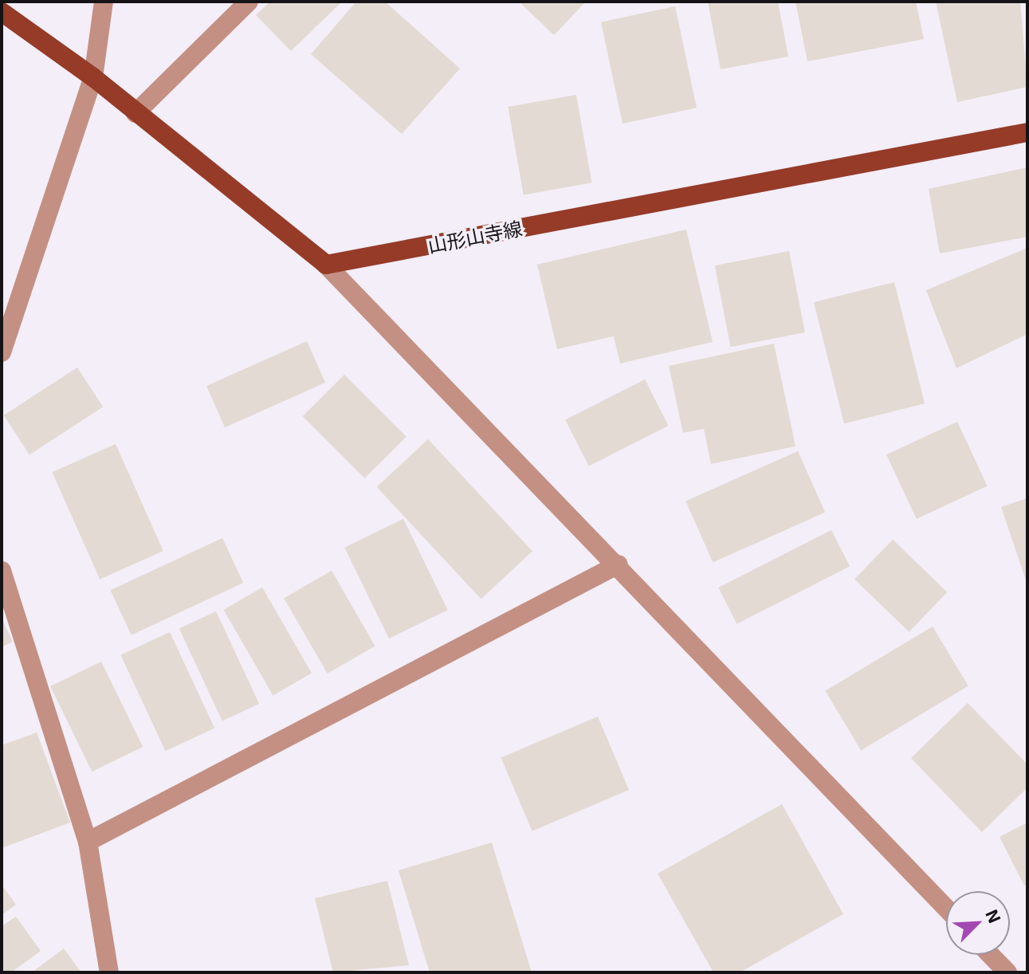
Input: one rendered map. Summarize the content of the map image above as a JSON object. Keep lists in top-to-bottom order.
{
  "streets": {
    "main road": ["山形山寺線"]
  },
  "north": "top right"
}
